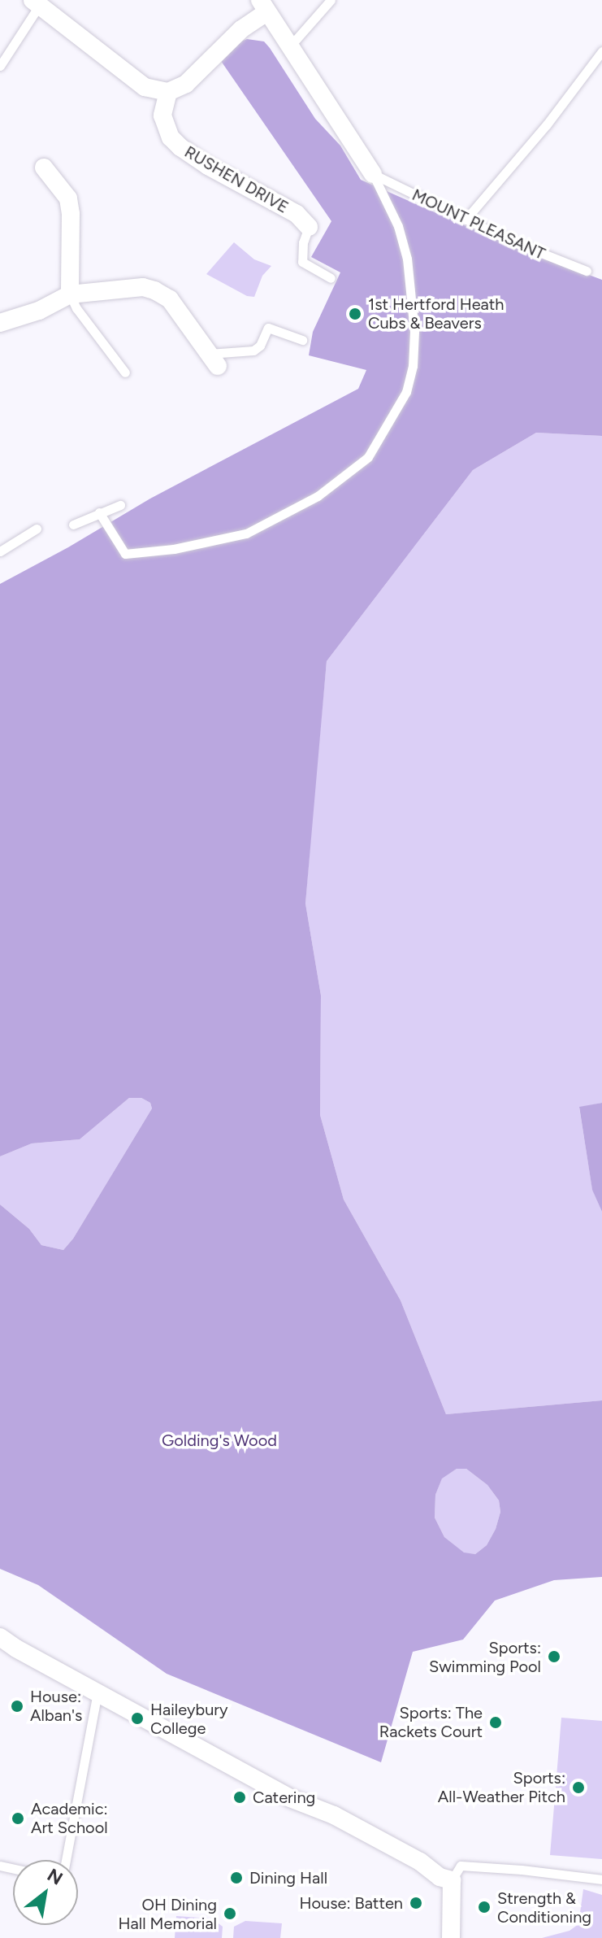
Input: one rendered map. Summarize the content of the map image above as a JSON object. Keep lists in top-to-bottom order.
{
  "streets": {
    "street": ["RUSHEN DRIVE", "MOUNT PLEASANT"]
  },
  "parks": ["Golding's Wood"],
  "places": [
    "1st Hertford Heath Cubs & Beavers",
    "Sports: Swimming Pool",
    "House: Alban's",
    "Haileybury College",
    "Sports: The Rackets Court",
    "Sports: All-Weather Pitch",
    "Catering",
    "Academic: Art School",
    "Dining Hall",
    "House: Batten",
    "Strength & Conditioning",
    "OH Dining Hall Memorial"
  ],
  "north": "top right"
}
